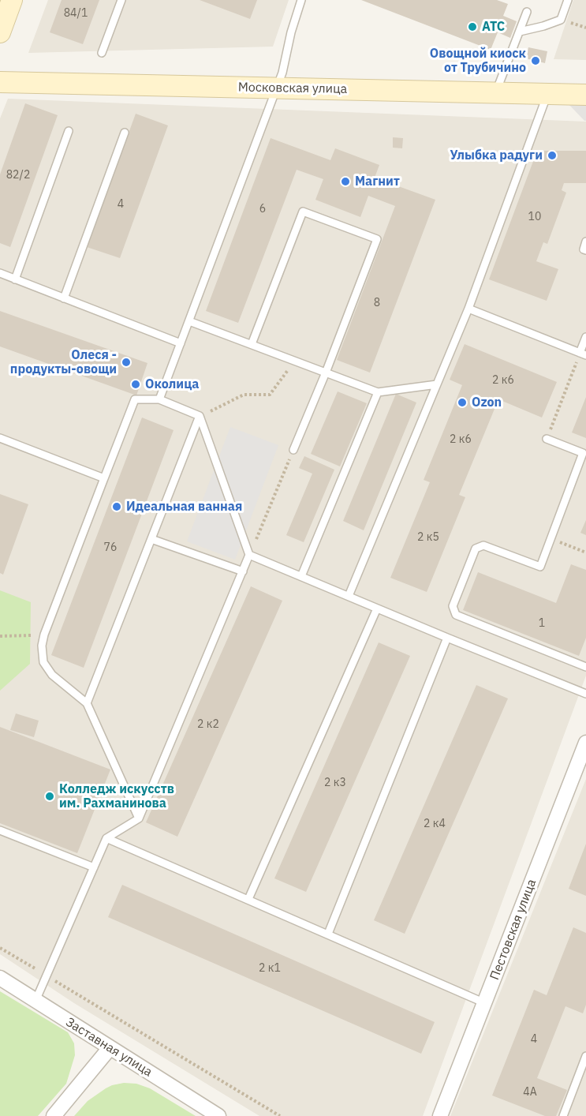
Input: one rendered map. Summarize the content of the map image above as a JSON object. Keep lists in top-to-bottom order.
{
  "streets": {
    "main road": ["Московская улица"],
    "street": ["Пестовская улица", "Заставная улица"]
  },
  "places": [
    "АТС",
    "Овощной киоск от Трубичино",
    "Улыбка радуги",
    "Магнит",
    "Олеся - продукты-овощи",
    "Околица",
    "Ozon",
    "Идеальная ванная",
    "Колледж искусств им. Рахманинова"
  ],
  "house_numbers": [
    "84/1",
    "82/2",
    "4",
    "6",
    "10",
    "8",
    "2 к6",
    "2 к6",
    "2 к5",
    "76",
    "1",
    "2 к2",
    "2 к3",
    "2 к4",
    "2 к1",
    "4",
    "4А"
  ]
}
